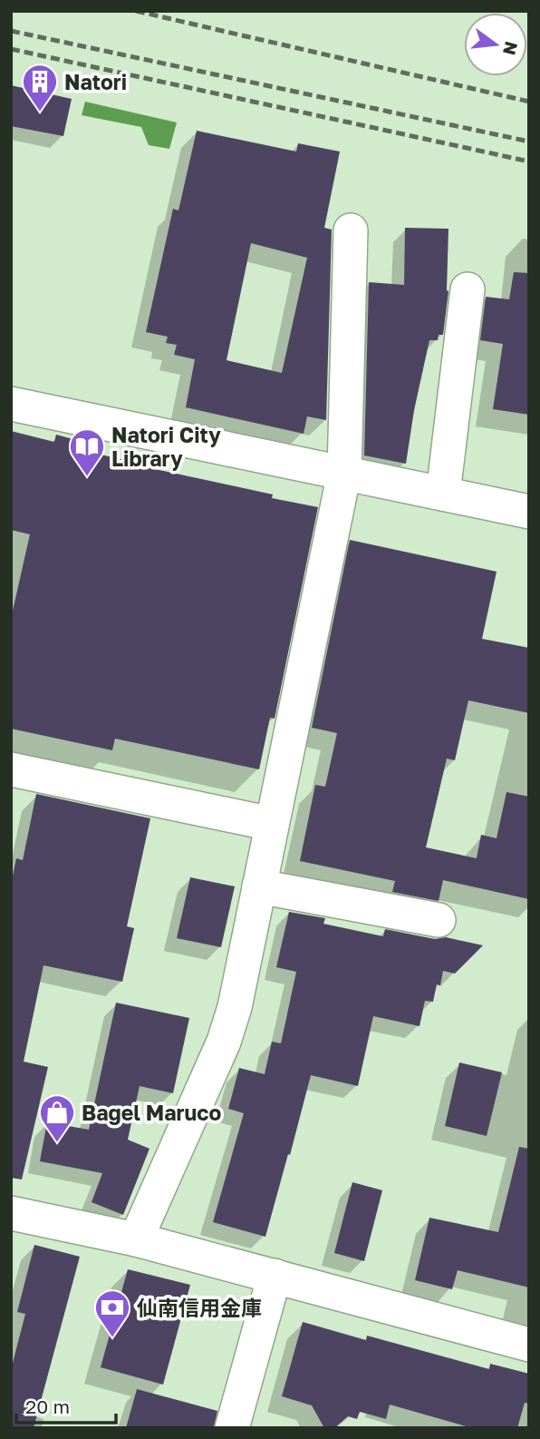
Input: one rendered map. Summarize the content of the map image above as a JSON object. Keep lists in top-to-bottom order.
{
  "places": {
    "building": ["Natori"],
    "library": ["Natori City Library"],
    "shop": ["Bagel Maruco"],
    "bank": ["仙南信用金庫"]
  },
  "scale_bar": "20 m",
  "north": "right"
}
